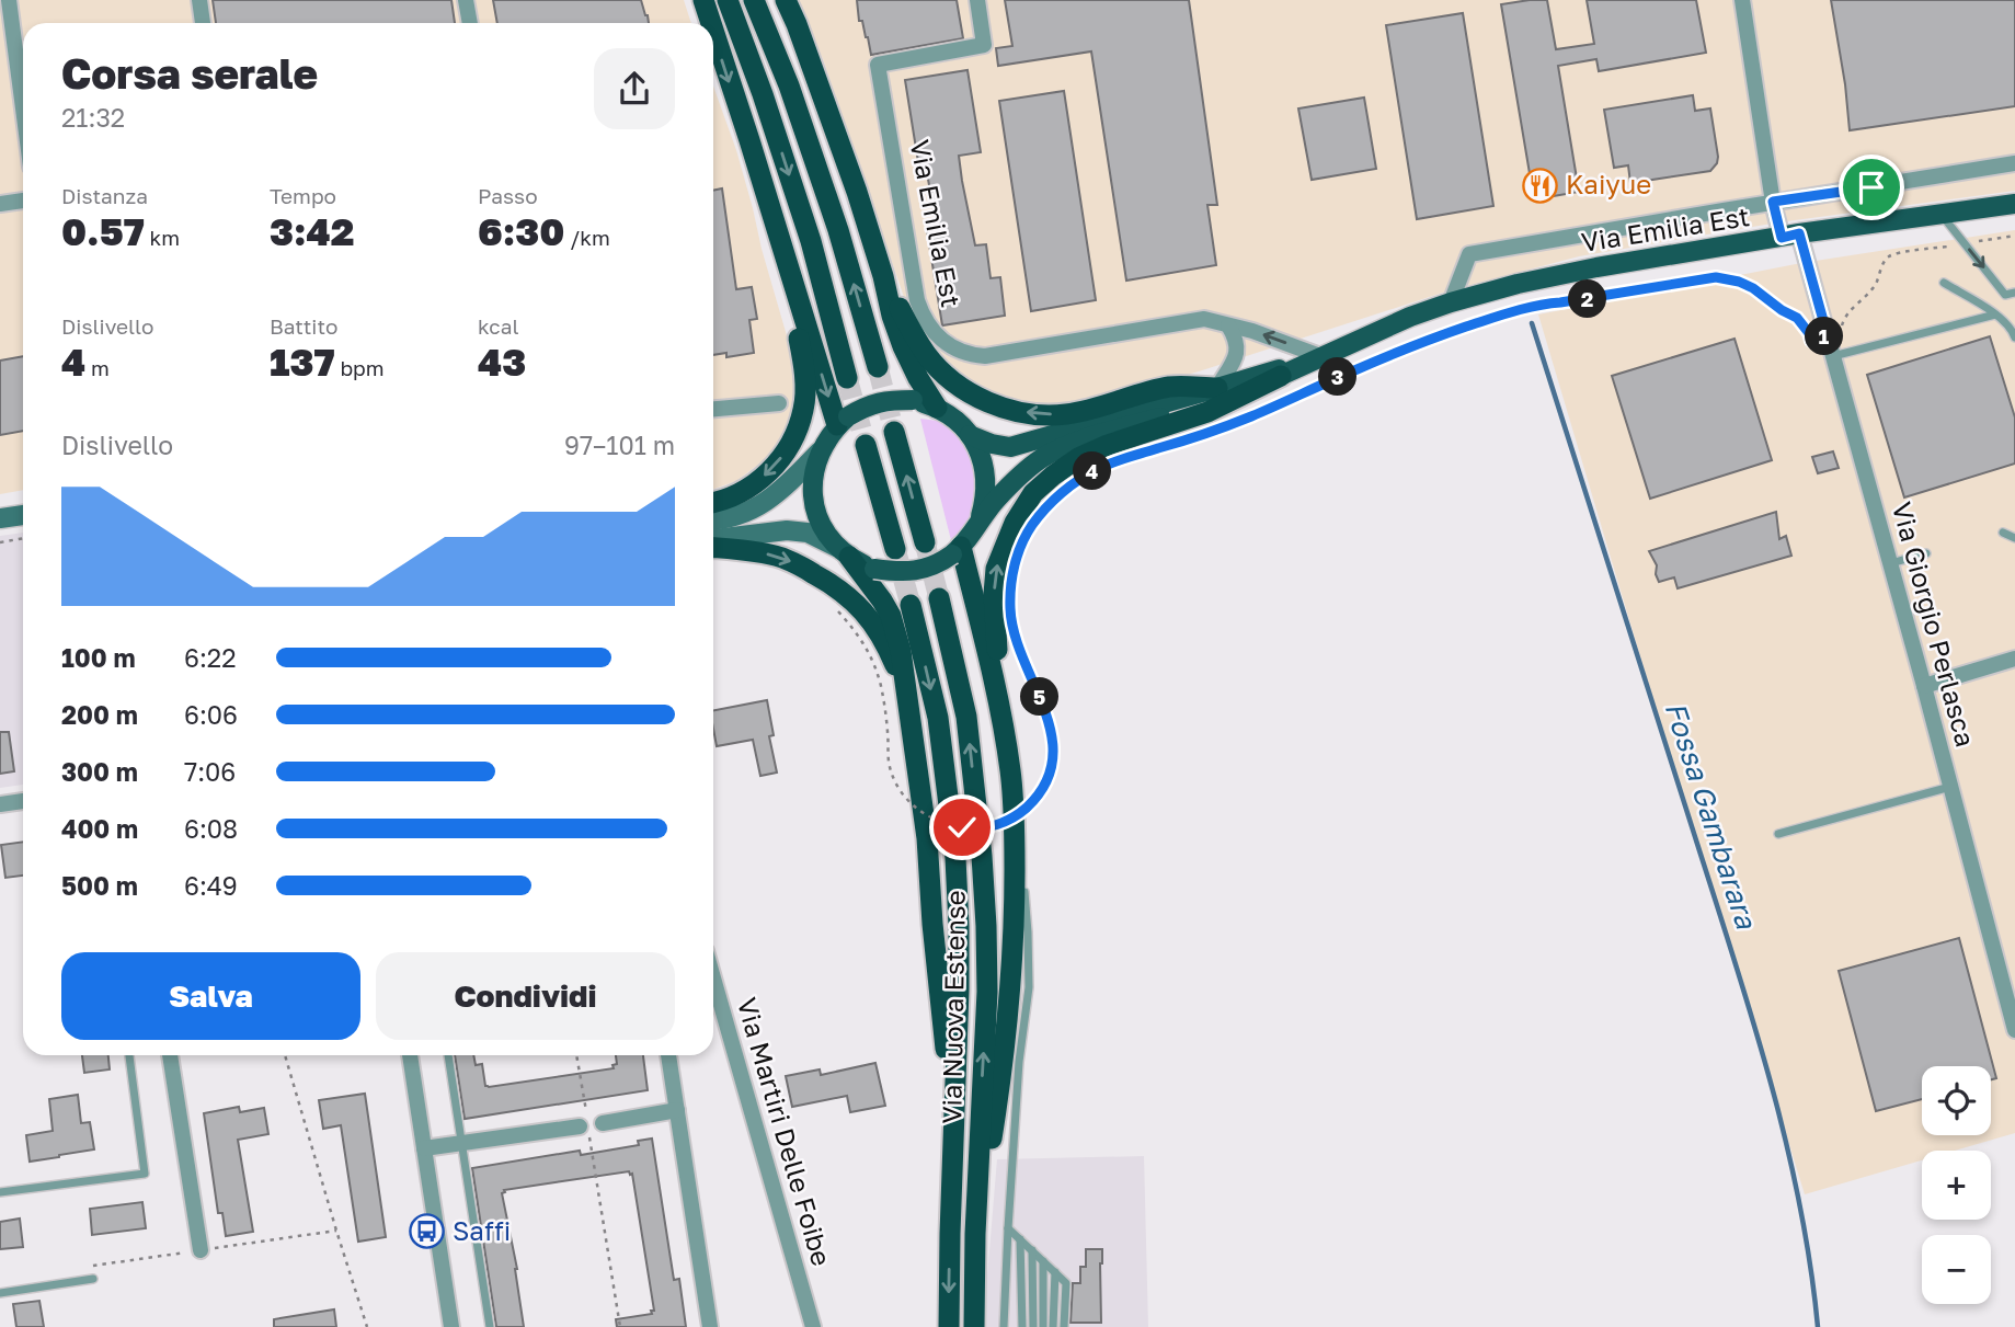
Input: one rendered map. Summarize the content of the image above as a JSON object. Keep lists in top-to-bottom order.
{
  "streets": {
    "highway": ["Via Nuova Estense"],
    "main road": ["Via Emilia Est"],
    "street": ["Via Giorgio Perlasca", "Via Martiri Delle Foibe"]
  },
  "crossings": [
    ["Via Emilia Est", "Via Giorgio Perlasca"]
  ],
  "water": ["Fossa Gambarara"],
  "places": {
    "restaurant": ["Kaiyue"],
    "bus stop": ["Saffi"]
  },
  "page": {
    "heading": ["Corsa serale", "21:32"],
    "stats": [
      ["Distanza", "0.57 km"],
      ["Tempo", "3:42"],
      ["Passo", "6:30 /km"],
      ["Dislivello", "4 m"],
      ["Battito", "137 bpm"],
      ["kcal", "43"]
    ],
    "pins": [
      "2",
      "1",
      "3",
      "4",
      "5"
    ],
    "chart": ["Dislivello", "97–101 m"],
    "list": [
      {
        "name": "100 m",
        "note": "6:22"
      },
      {
        "name": "200 m",
        "note": "6:06"
      },
      {
        "name": "300 m",
        "note": "7:06"
      },
      {
        "name": "400 m",
        "note": "6:08"
      },
      {
        "name": "500 m",
        "note": "6:49"
      }
    ],
    "buttons": ["Salva", "Condividi"],
    "map_buttons": ["+", "−"]
  }
}
